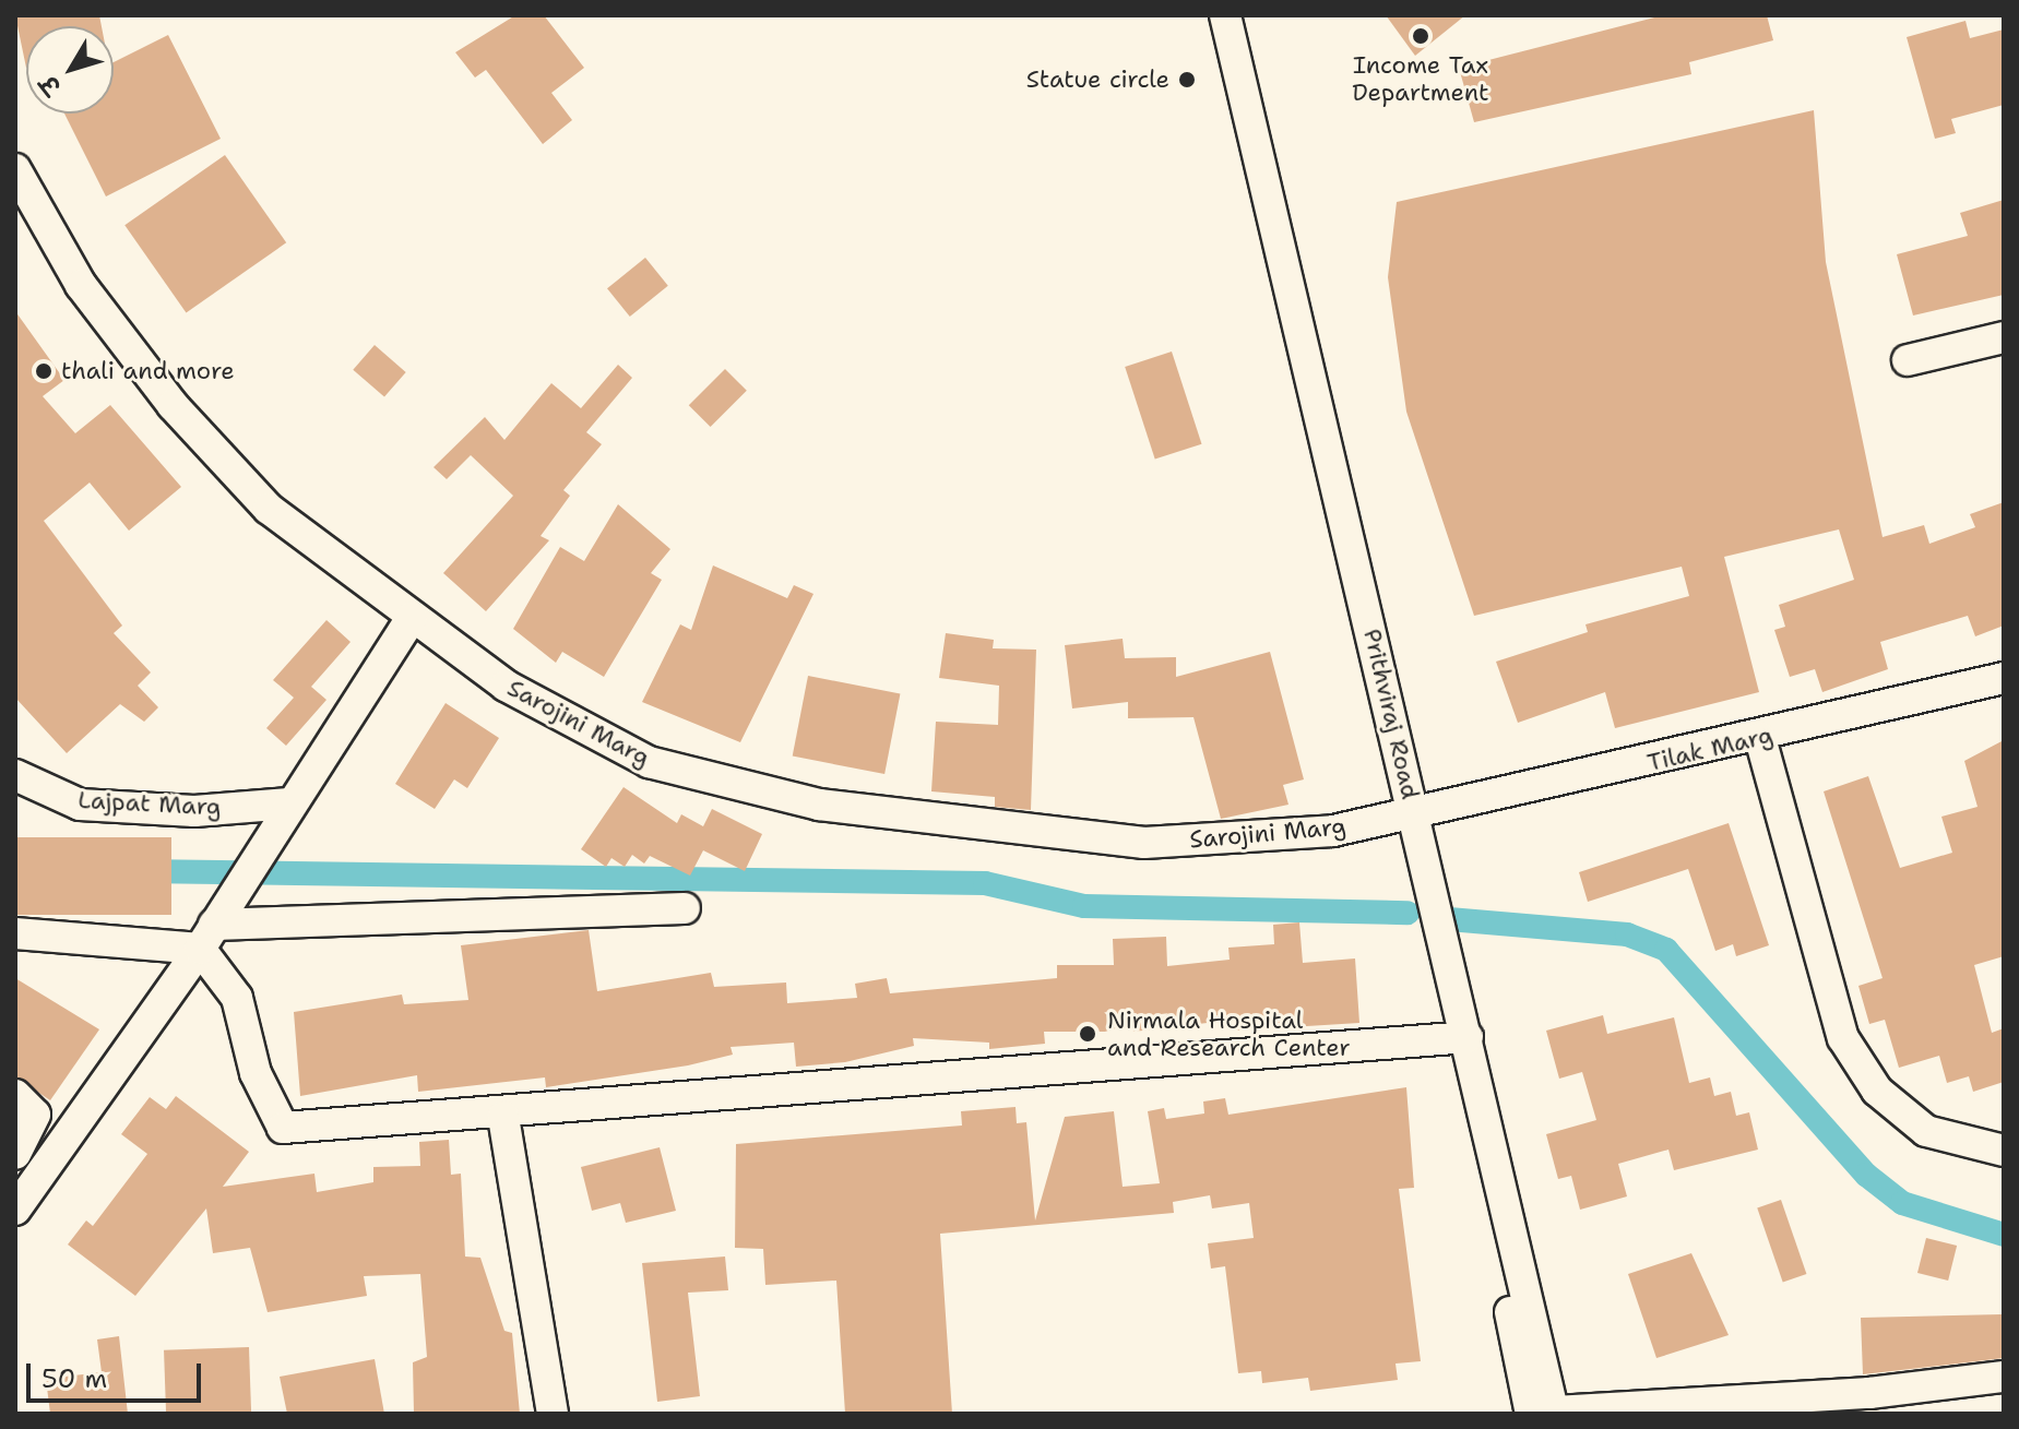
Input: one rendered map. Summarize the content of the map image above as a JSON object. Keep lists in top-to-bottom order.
{
  "streets": {
    "street": [
      "Prithviraj Road",
      "Sarojini Marg",
      "Tilak Marg",
      "Lajpat Marg"
    ]
  },
  "crossings": [
    ["Prithviraj Road", "Sarojini Marg"],
    ["Prithviraj Road", "Tilak Marg"],
    ["Sarojini Marg", "Tilak Marg"]
  ],
  "places": [
    "Income Tax Department",
    "Statue circle",
    "thali and more",
    "Nirmala Hospital and Research Center"
  ],
  "scale_bar": "50 m",
  "north": "bottom left"
}
